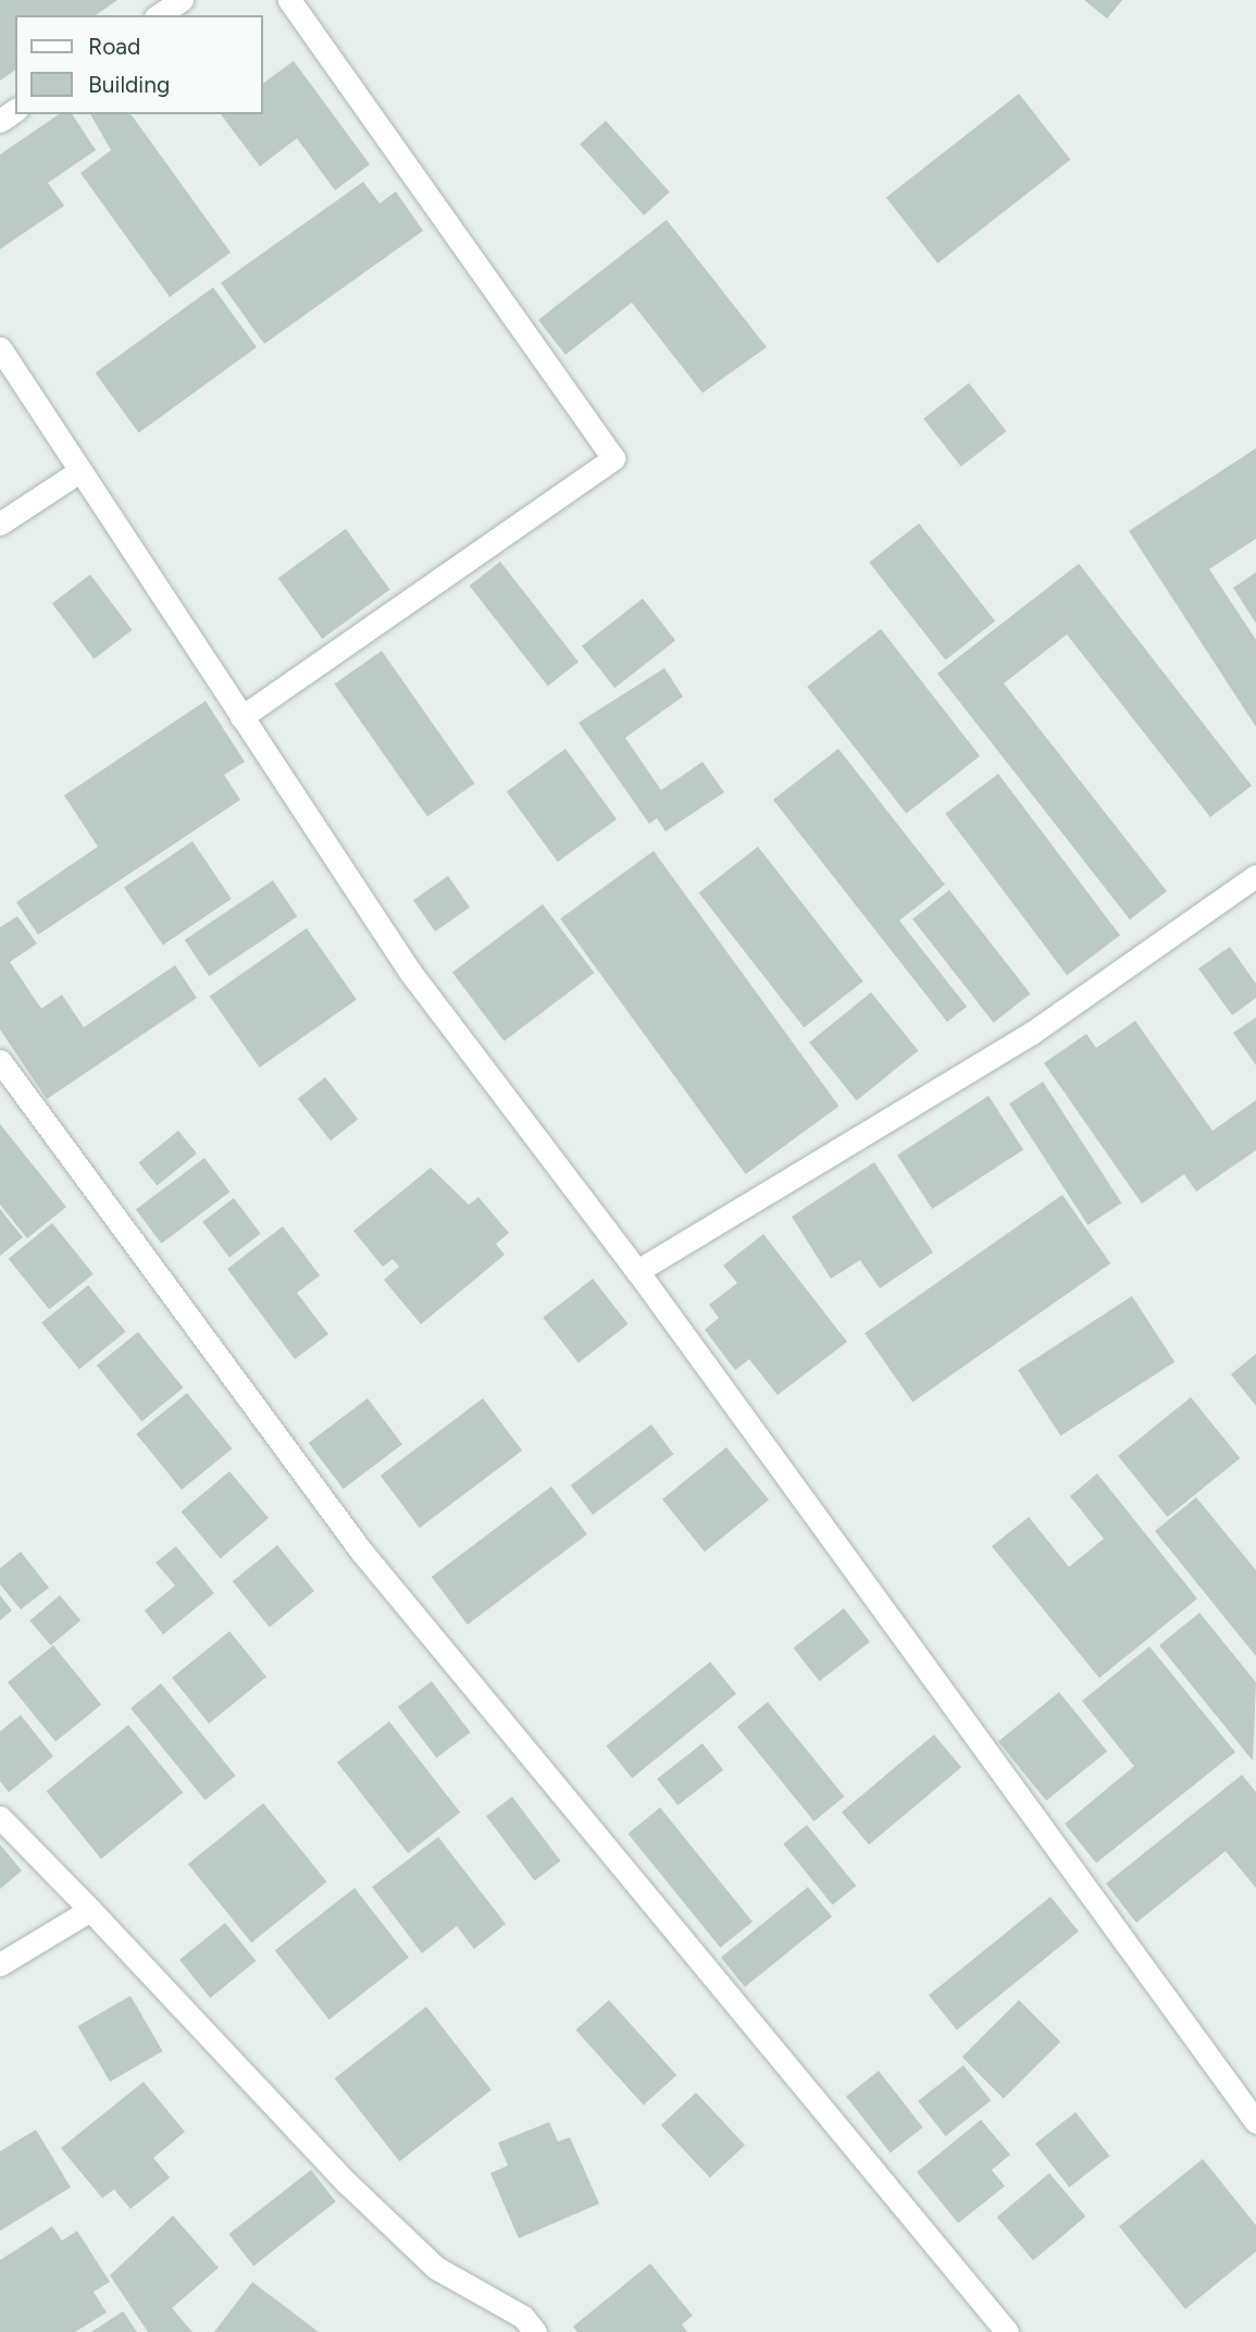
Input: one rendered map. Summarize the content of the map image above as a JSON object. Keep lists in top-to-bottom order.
{
  "legend": ["Road", "Building"]
}
